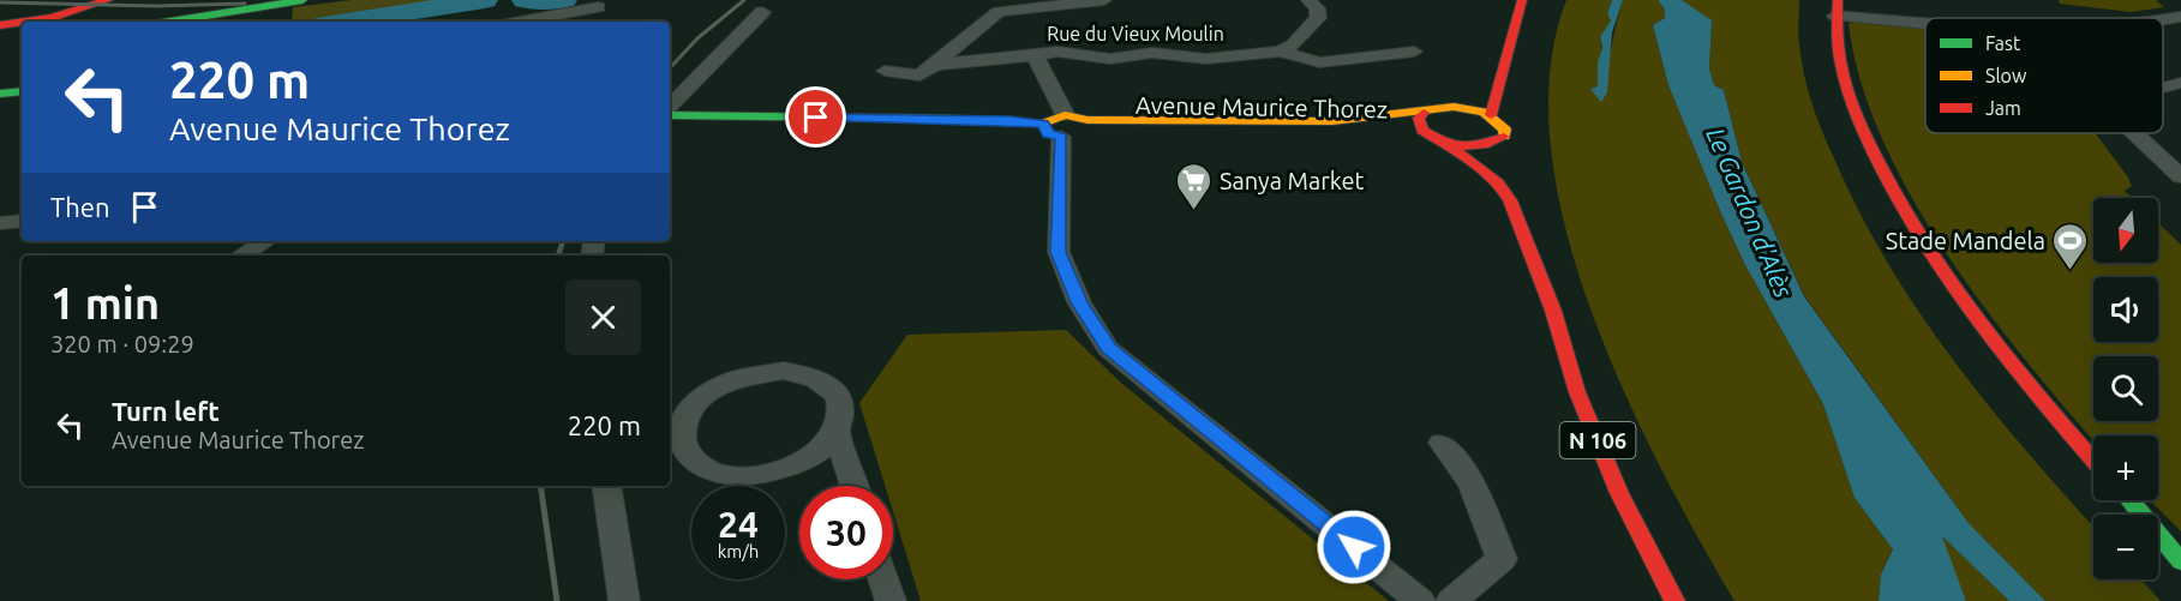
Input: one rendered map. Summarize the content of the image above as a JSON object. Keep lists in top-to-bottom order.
{
  "streets": {
    "main road": ["Avenue Maurice Thorez", "N 106"],
    "street": ["Rue du Vieux Moulin"]
  },
  "crossings": [
    ["Avenue Maurice Thorez", "N 106"]
  ],
  "water": ["Le Gardon d'Alès"],
  "places": {
    "supermarket": ["Sanya Market"],
    "sports": ["Stade Mandela"]
  },
  "legend": ["Fast", "Slow", "Jam"],
  "north": "bottom",
  "page": {
    "turn": ["220 m", "Avenue Maurice Thorez"],
    "then": "Then",
    "map_buttons": ["+", "−"],
    "heading": ["1 min", "320 m · 09:29"],
    "list": [
      {
        "name": "Turn left",
        "note": "Avenue Maurice Thorez",
        "value": "220 m"
      }
    ],
    "speed": "24 km/h",
    "limit": "30"
  }
}
